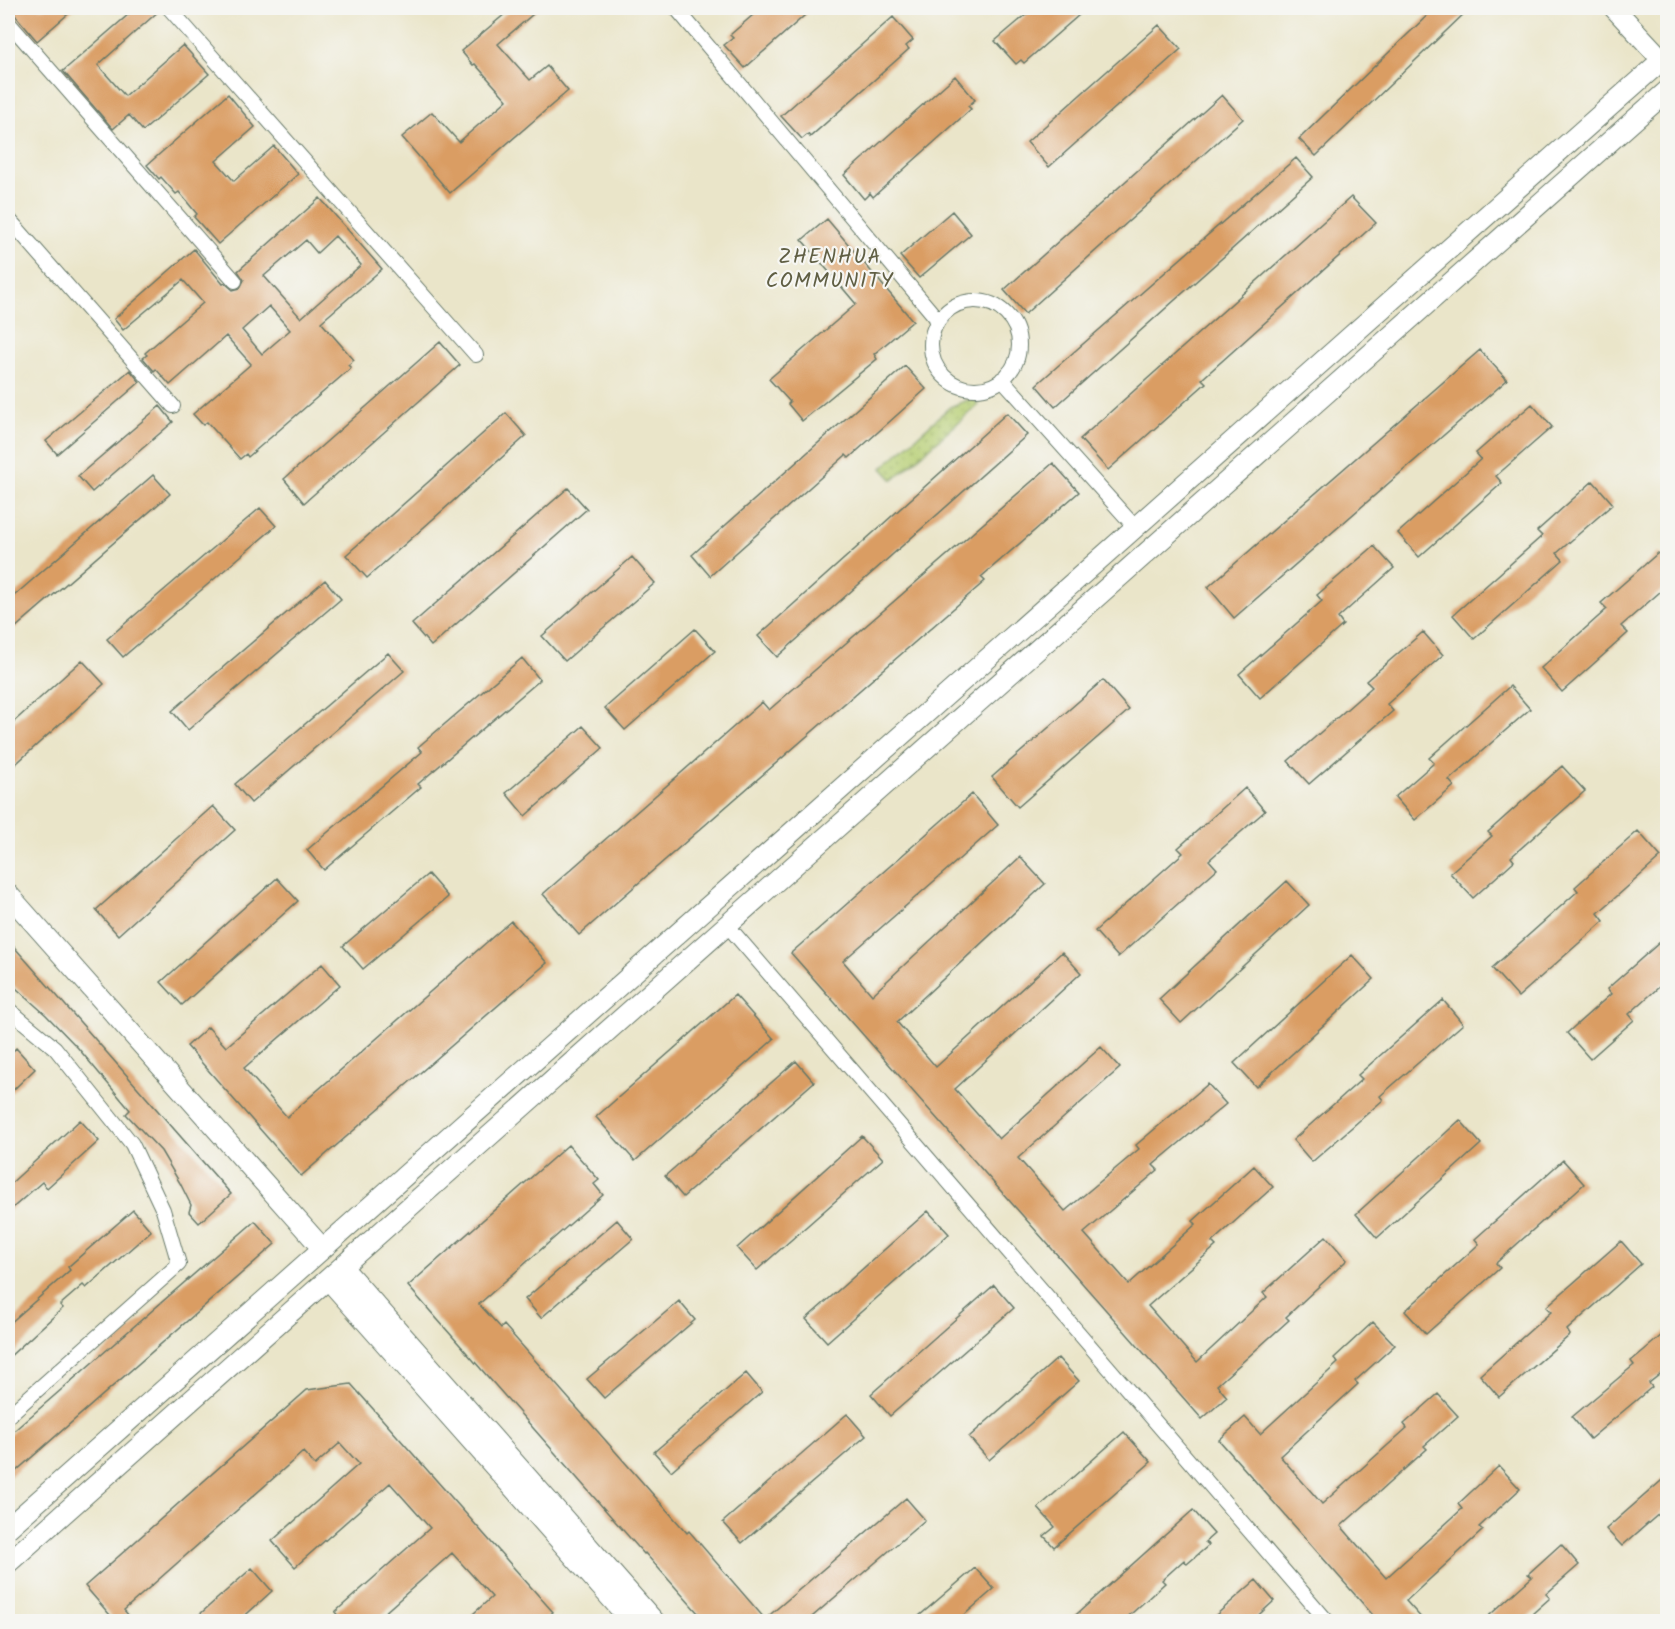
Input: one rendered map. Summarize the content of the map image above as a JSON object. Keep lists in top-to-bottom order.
{
  "districts": ["ZHENHUA COMMUNITY"]
}
